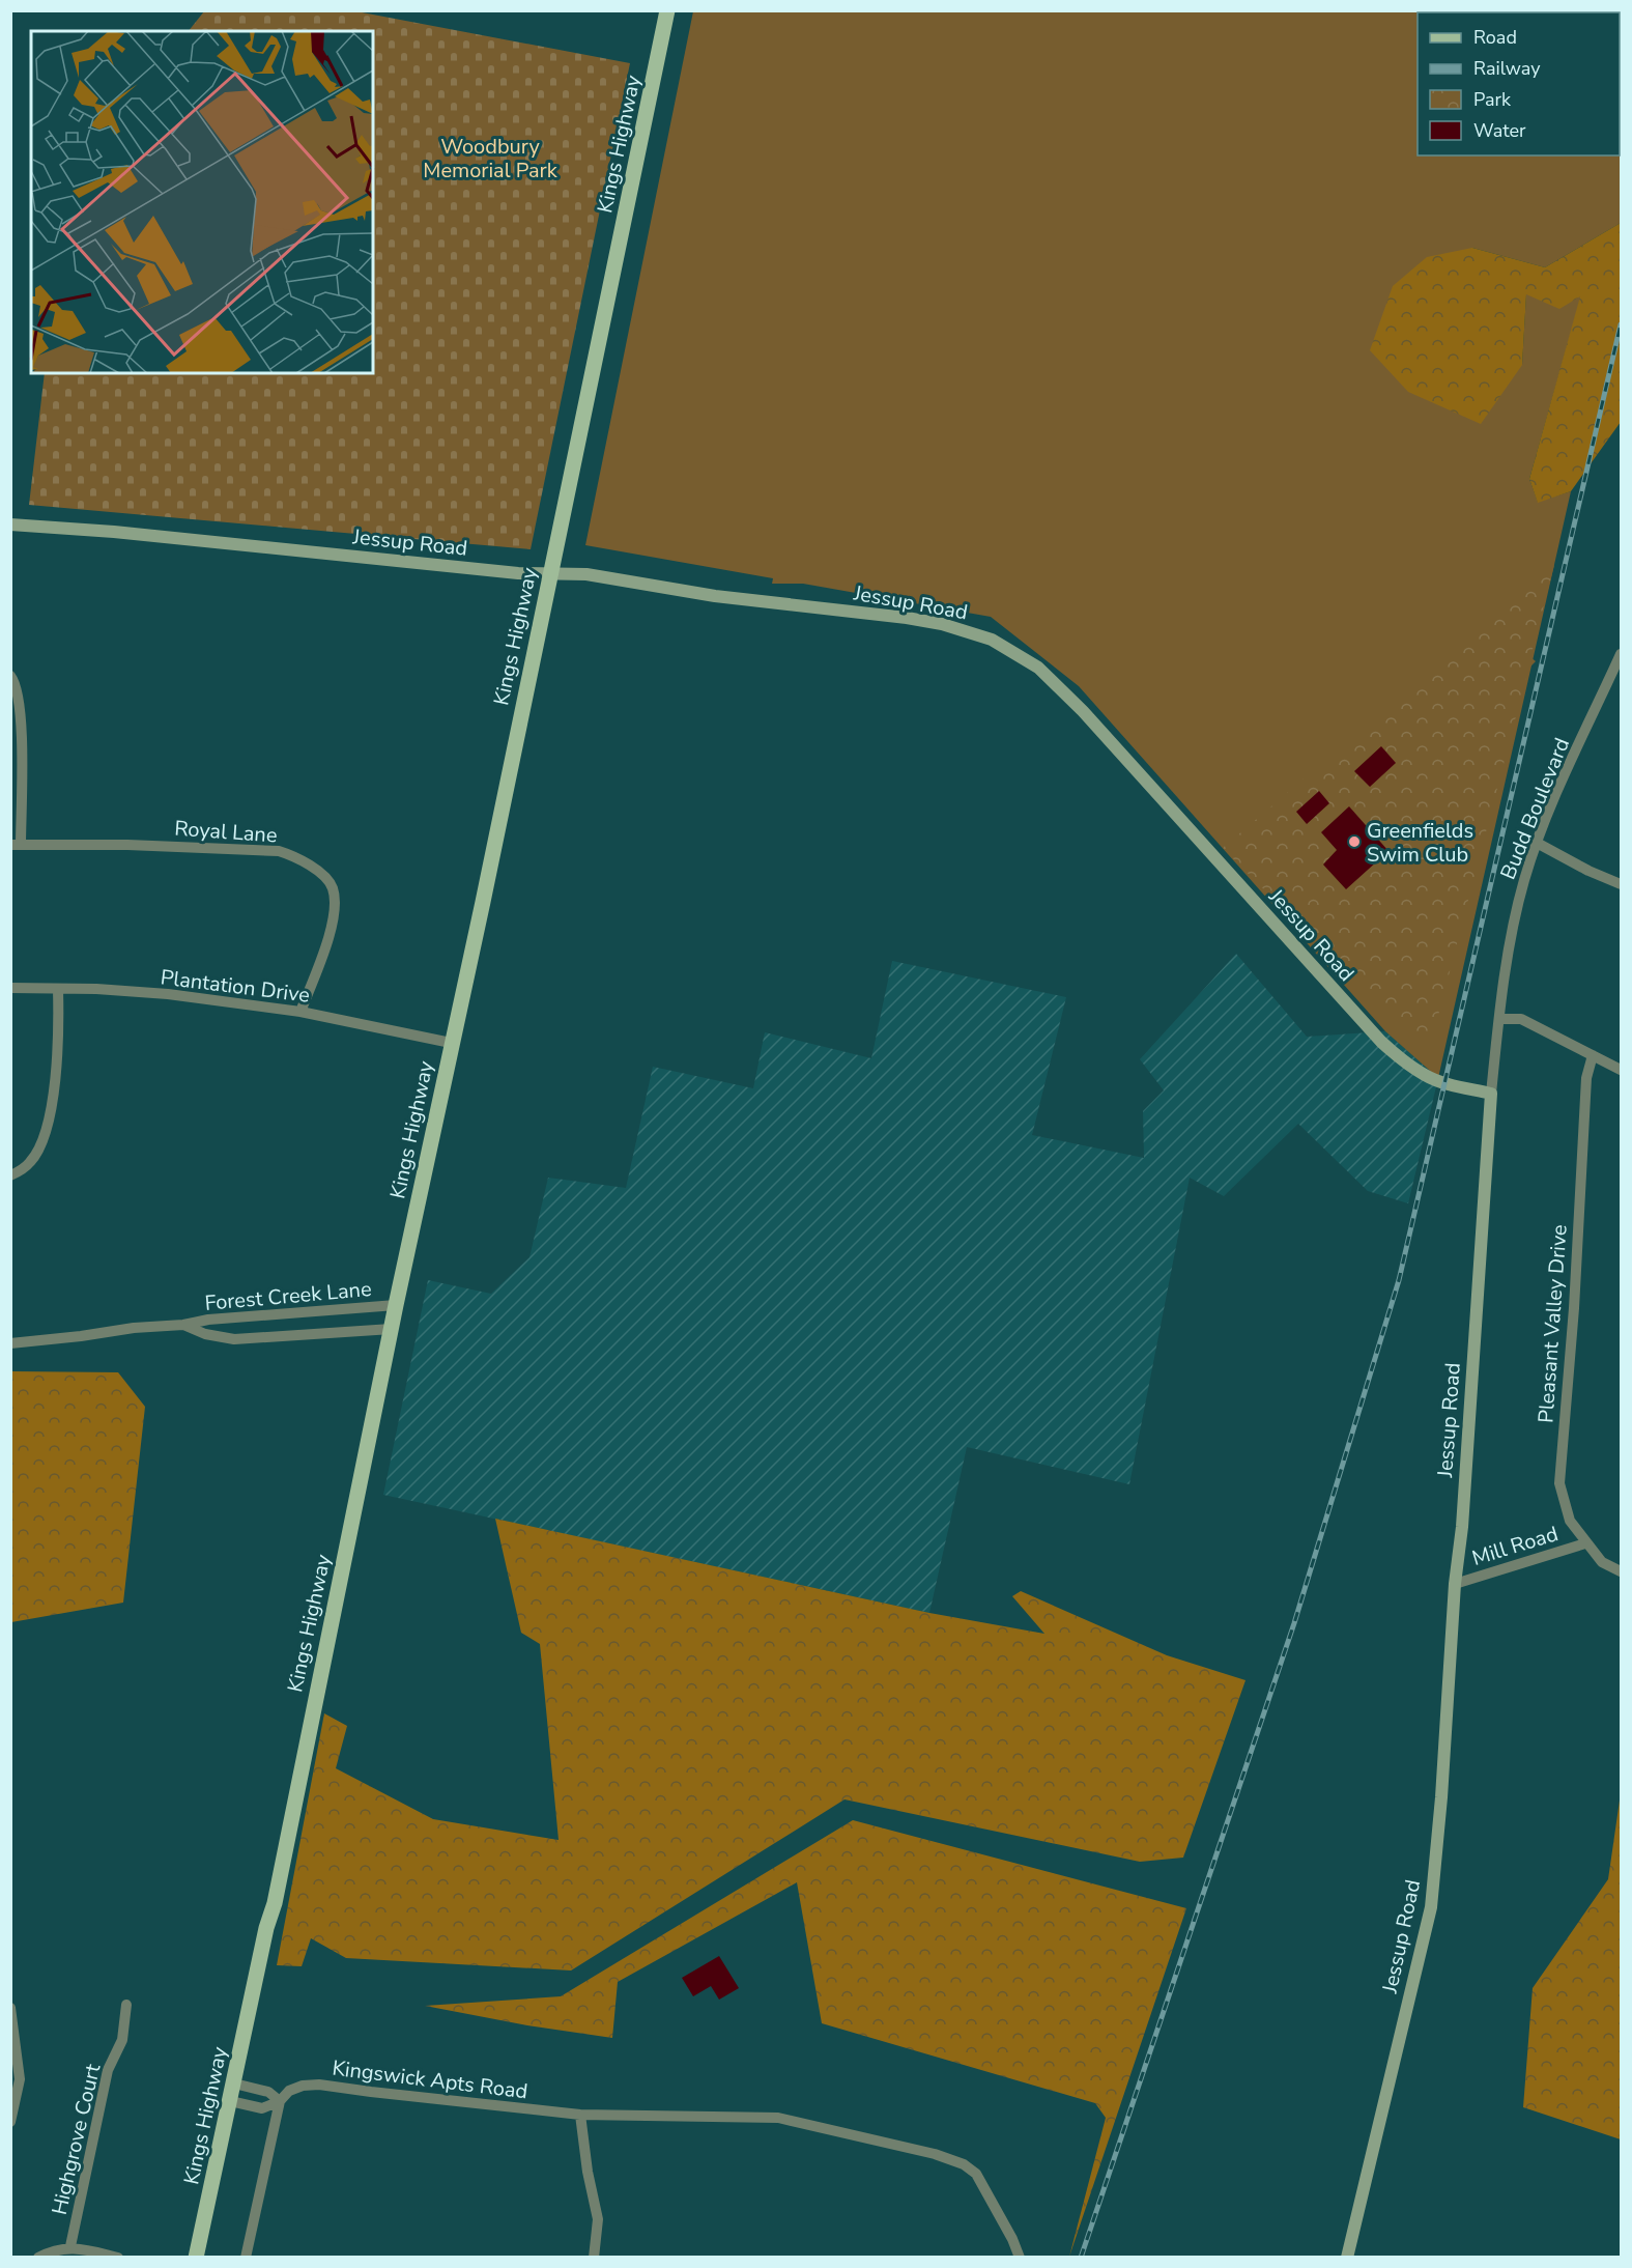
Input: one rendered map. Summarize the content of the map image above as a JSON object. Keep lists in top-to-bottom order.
{
  "streets": {
    "main road": ["Kings Highway"],
    "street": [
      "Jessup Road",
      "Budd Boulevard",
      "Royal Lane",
      "Plantation Drive",
      "Forest Creek Lane",
      "Pleasant Valley Drive",
      "Mill Road",
      "Kingswick Apts Road",
      "Highgrove Court"
    ]
  },
  "crossings": [
    ["Kings Highway", "Jessup Road"],
    ["Kings Highway", "Plantation Drive"],
    ["Kings Highway", "Forest Creek Lane"],
    ["Kings Highway", "Kingswick Apts Road"],
    ["Jessup Road", "Budd Boulevard"],
    ["Jessup Road", "Mill Road"],
    ["Royal Lane", "Plantation Drive"],
    ["Pleasant Valley Drive", "Mill Road"]
  ],
  "parks": ["Woodbury Memorial Park"],
  "places": ["Greenfields Swim Club"],
  "legend": [
    "Road",
    "Railway",
    "Park",
    "Water"
  ]
}
